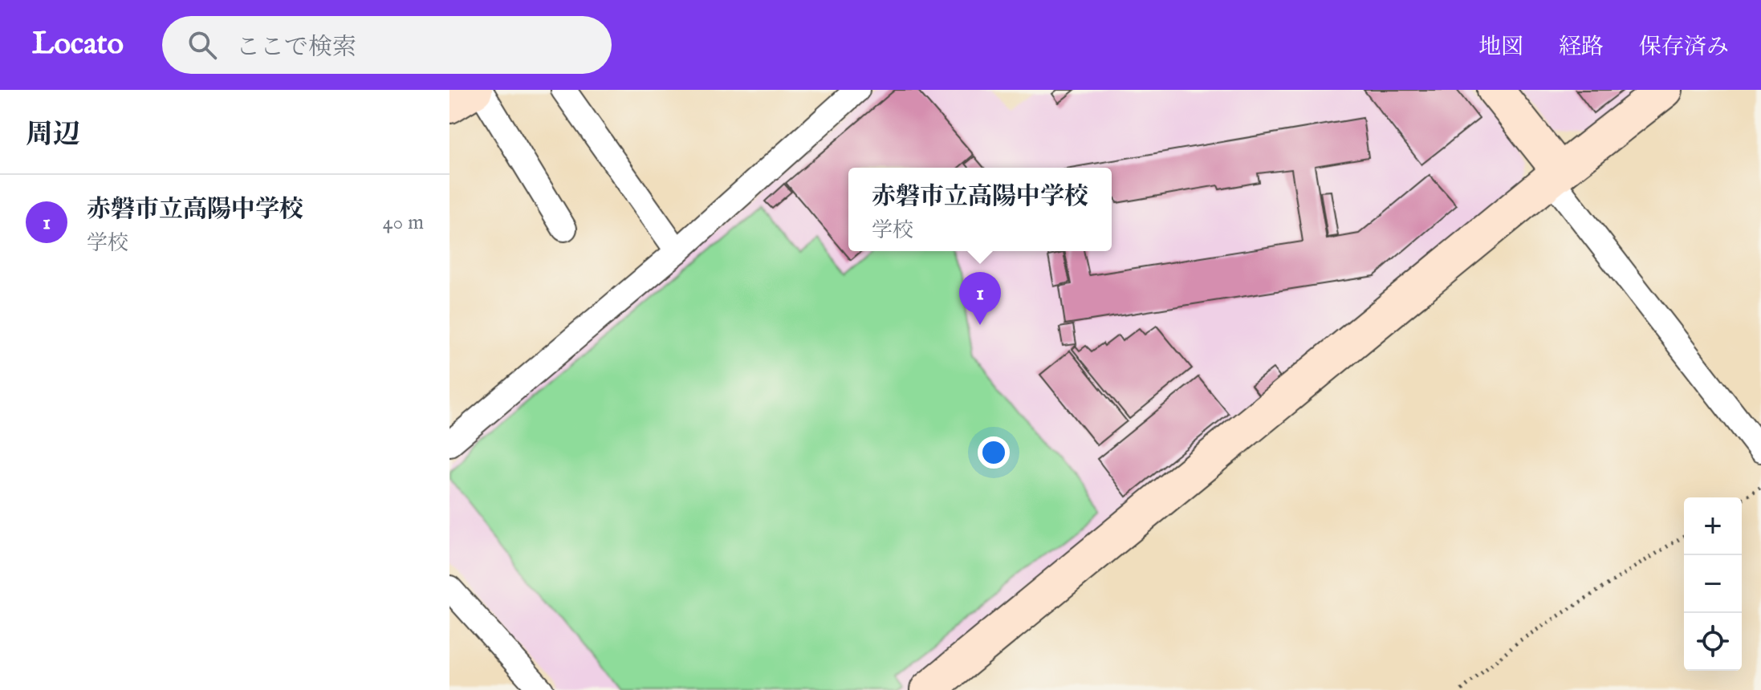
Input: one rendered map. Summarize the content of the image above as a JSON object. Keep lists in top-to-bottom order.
{
  "page": {
    "header": "Locato",
    "search": "ここで検索",
    "nav": ["地図", "経路", "保存済み"],
    "heading": "周辺",
    "popup": ["赤磐市立高陽中学校", "学校"],
    "list": [
      {
        "mark": "1",
        "name": "赤磐市立高陽中学校",
        "note": "学校",
        "value": "40 m"
      }
    ],
    "pins": "1",
    "map_buttons": ["+", "−"]
  }
}
